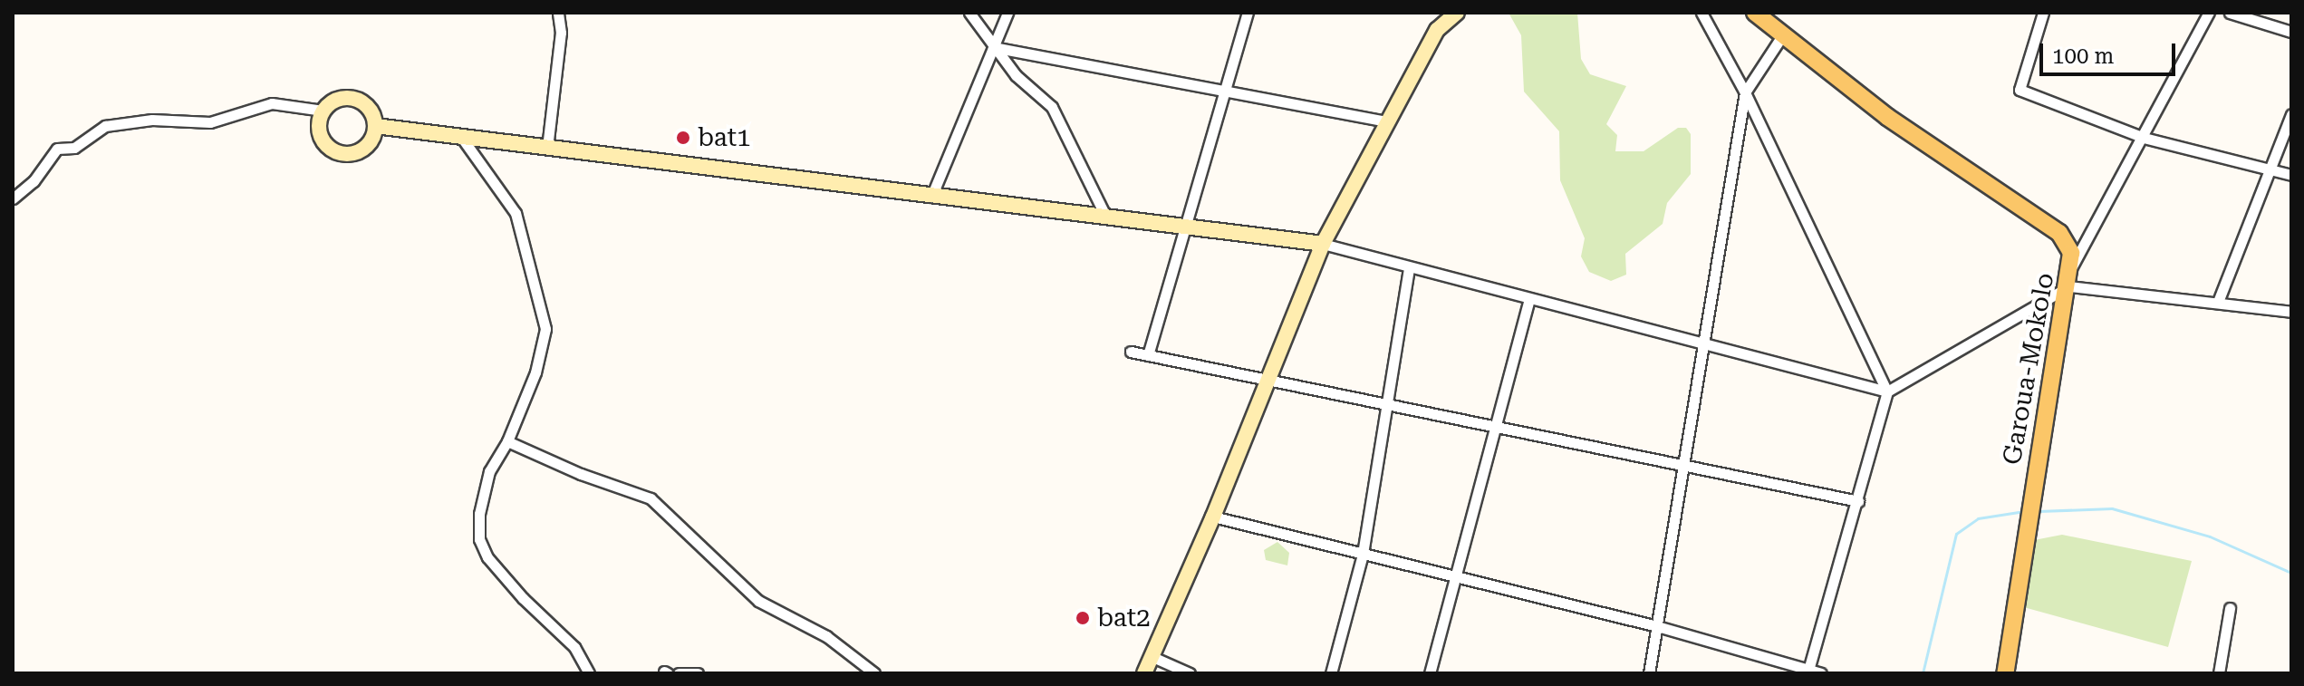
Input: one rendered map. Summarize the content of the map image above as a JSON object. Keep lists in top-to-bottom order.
{
  "streets": {
    "main road": ["Garoua-Mokolo"]
  },
  "places": ["bat1", "bat2"],
  "scale_bar": "100 m"
}
